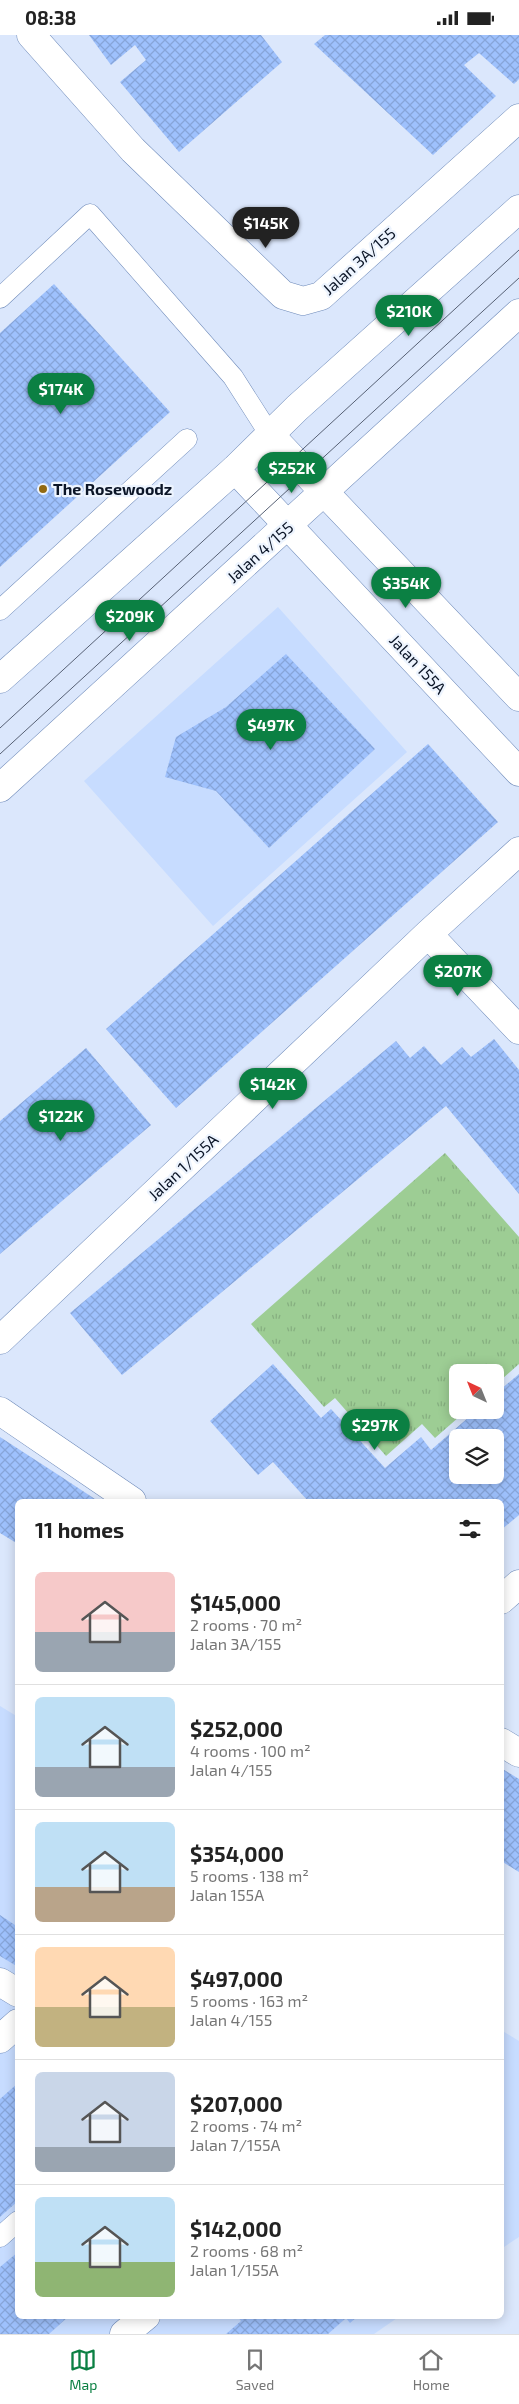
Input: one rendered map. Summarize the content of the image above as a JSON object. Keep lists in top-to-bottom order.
{
  "streets": {
    "street": [
      "Jalan 3A/155",
      "Jalan 4/155",
      "Jalan 155A",
      "Jalan 1/155A"
    ]
  },
  "crossings": [
    ["Jalan 4/155", "Jalan 155A"]
  ],
  "places": ["The Rosewoodz"],
  "north": "top left",
  "page": {
    "status": "08:38",
    "price": [
      "$145K",
      "$210K",
      "$174K",
      "$252K",
      "$354K",
      "$209K",
      "$497K",
      "$207K",
      "$142K",
      "$122K",
      "$297K"
    ],
    "heading": "11 homes",
    "list": [
      {
        "name": "$145,000",
        "note": "2 rooms · 70 m² · Jalan 3A/155"
      },
      {
        "name": "$252,000",
        "note": "4 rooms · 100 m² · Jalan 4/155"
      },
      {
        "name": "$354,000",
        "note": "5 rooms · 138 m² · Jalan 155A"
      },
      {
        "name": "$497,000",
        "note": "5 rooms · 163 m² · Jalan 4/155"
      },
      {
        "name": "$207,000",
        "note": "2 rooms · 74 m² · Jalan 7/155A"
      },
      {
        "name": "$142,000",
        "note": "2 rooms · 68 m² · Jalan 1/155A"
      }
    ],
    "tabs": ["Map", "Saved", "Home"]
  }
}
